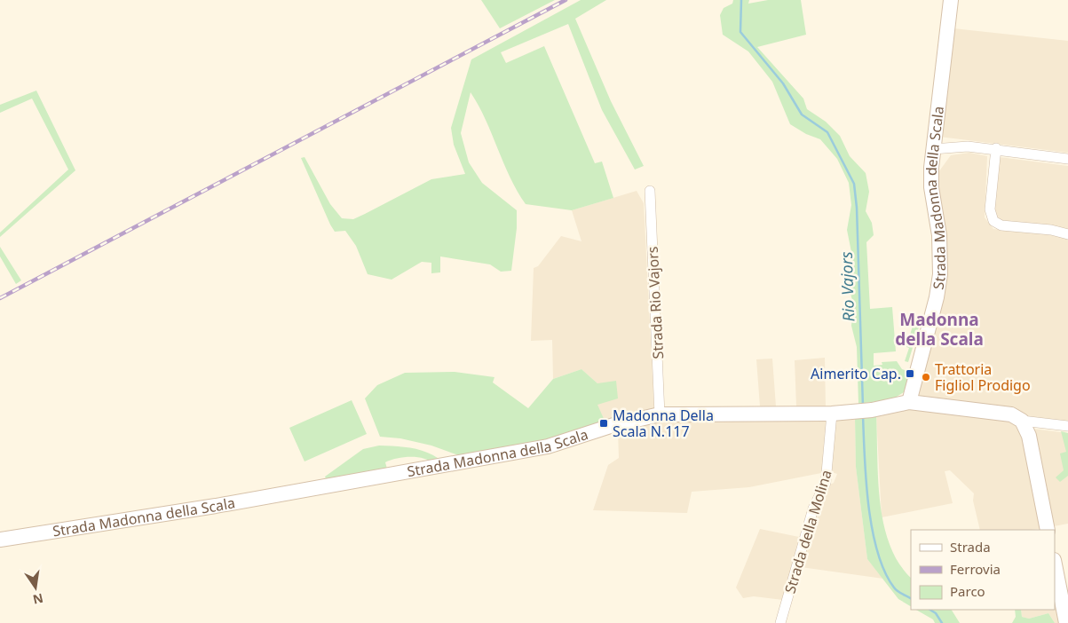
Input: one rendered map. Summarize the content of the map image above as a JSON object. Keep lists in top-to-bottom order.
{
  "streets": {
    "street": ["Strada Madonna della Scala", "Strada Rio Vajors", "Strada della Molina"]
  },
  "crossings": [
    ["Strada Madonna della Scala", "Strada Rio Vajors"],
    ["Strada Madonna della Scala", "Strada della Molina"]
  ],
  "districts": ["Madonna della Scala"],
  "water": ["Rio Vajors"],
  "places": {
    "transit": ["Aimerito Cap.", "Madonna Della Scala N.117"],
    "other": ["Trattoria Figliol Prodigo"]
  },
  "legend": ["Strada", "Ferrovia", "Parco"],
  "north": "bottom"
}
